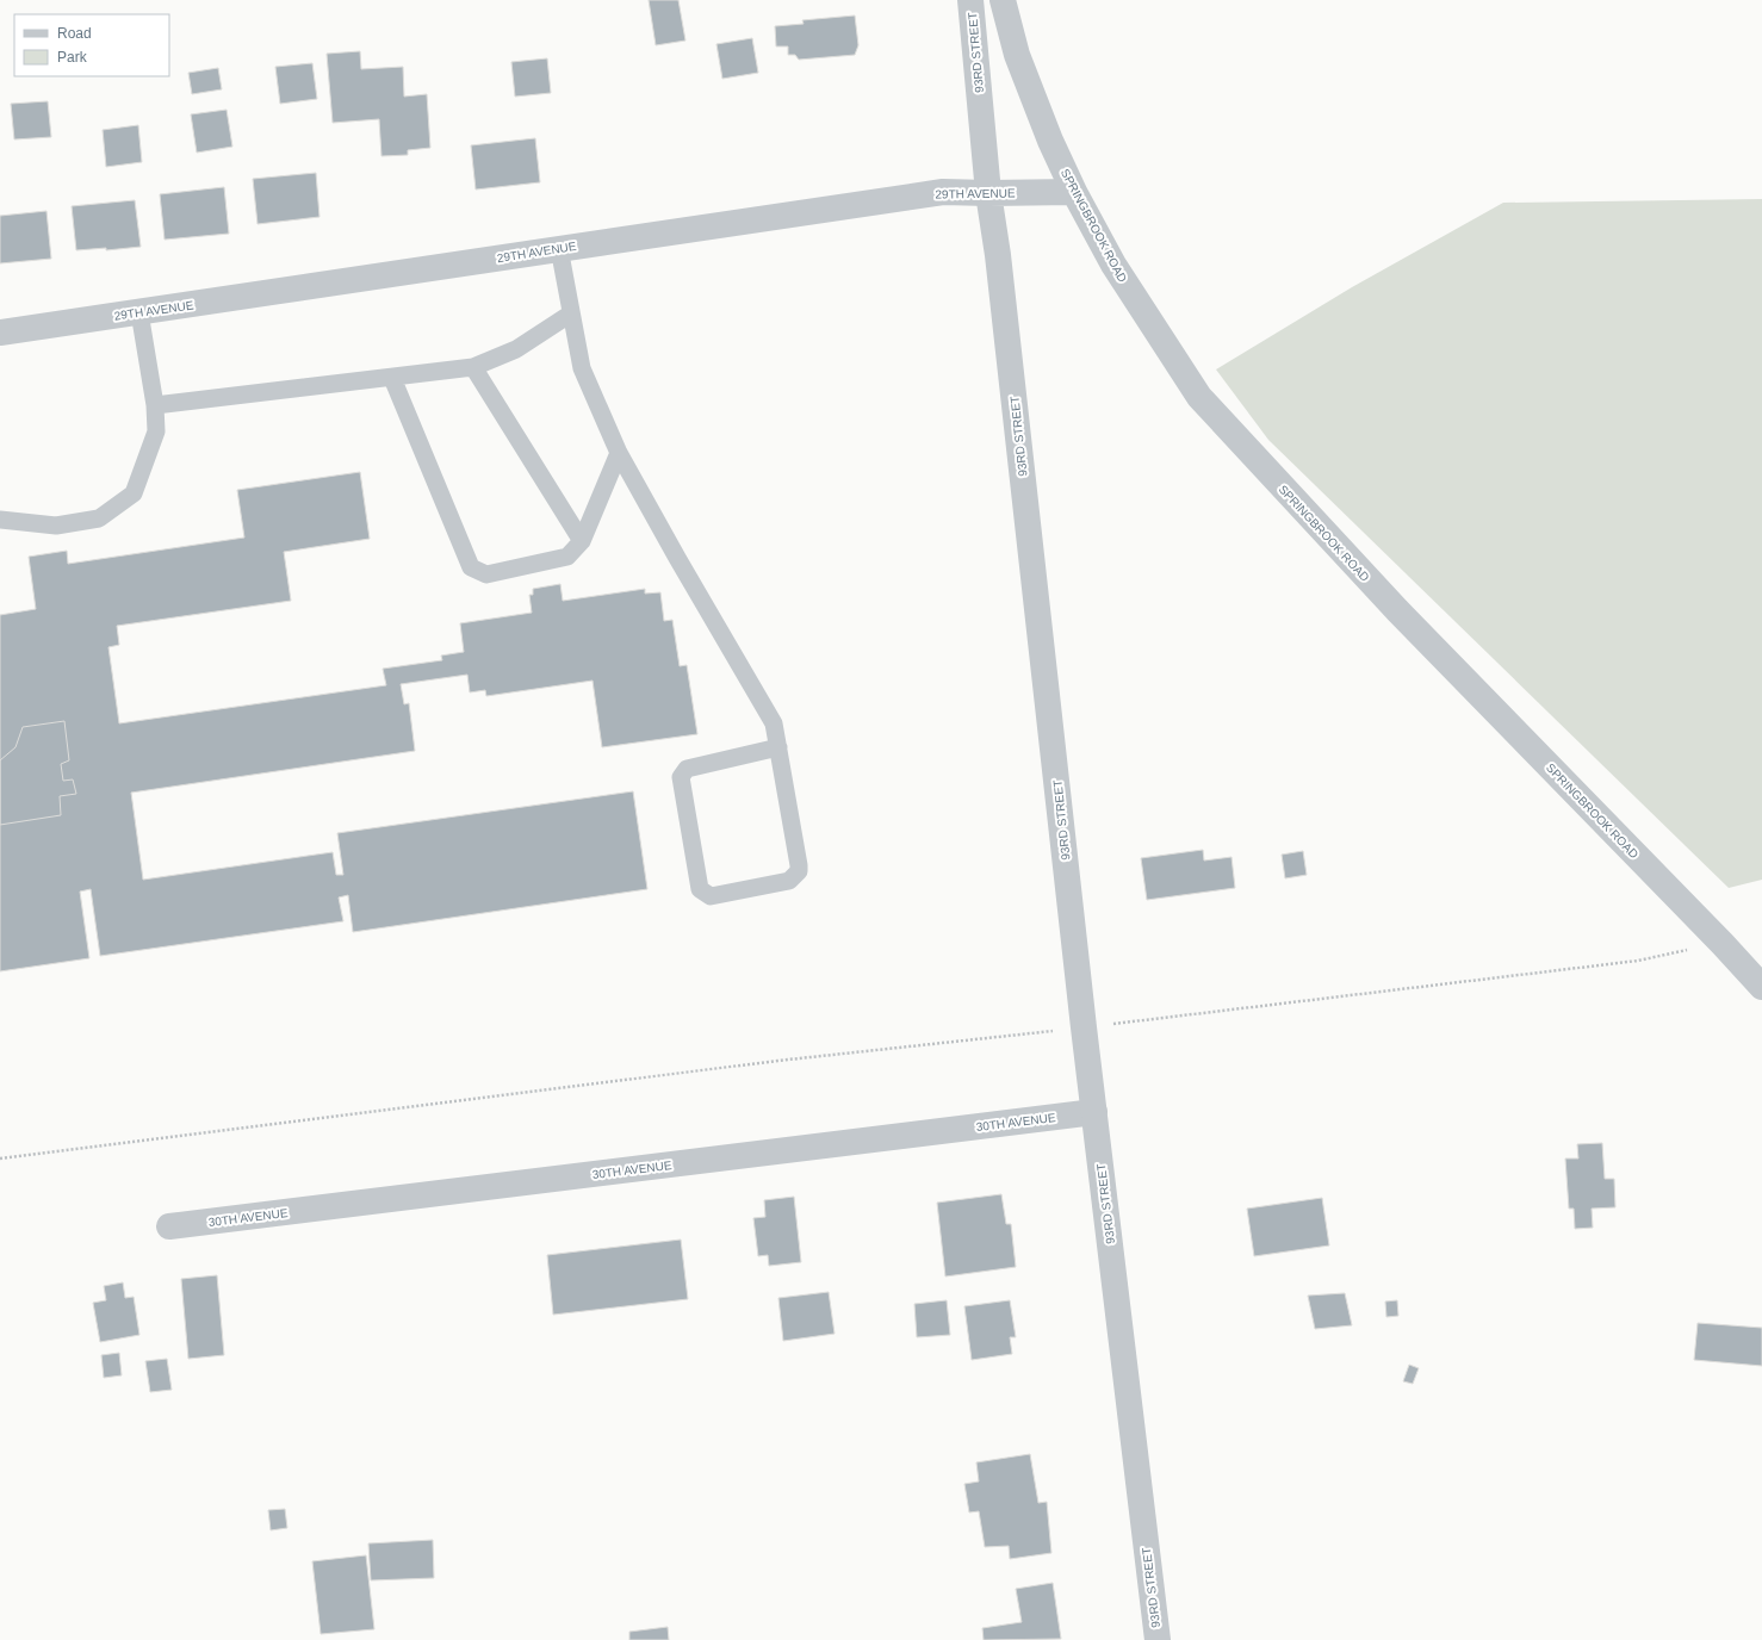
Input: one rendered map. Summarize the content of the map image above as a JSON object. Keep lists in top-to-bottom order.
{
  "streets": {
    "street": [
      "93RD STREET",
      "29TH AVENUE",
      "SPRINGBROOK ROAD",
      "30TH AVENUE"
    ]
  },
  "crossings": [
    ["93RD STREET", "29TH AVENUE"],
    ["93RD STREET", "30TH AVENUE"],
    ["29TH AVENUE", "SPRINGBROOK ROAD"]
  ],
  "legend": ["Road", "Park"]
}
